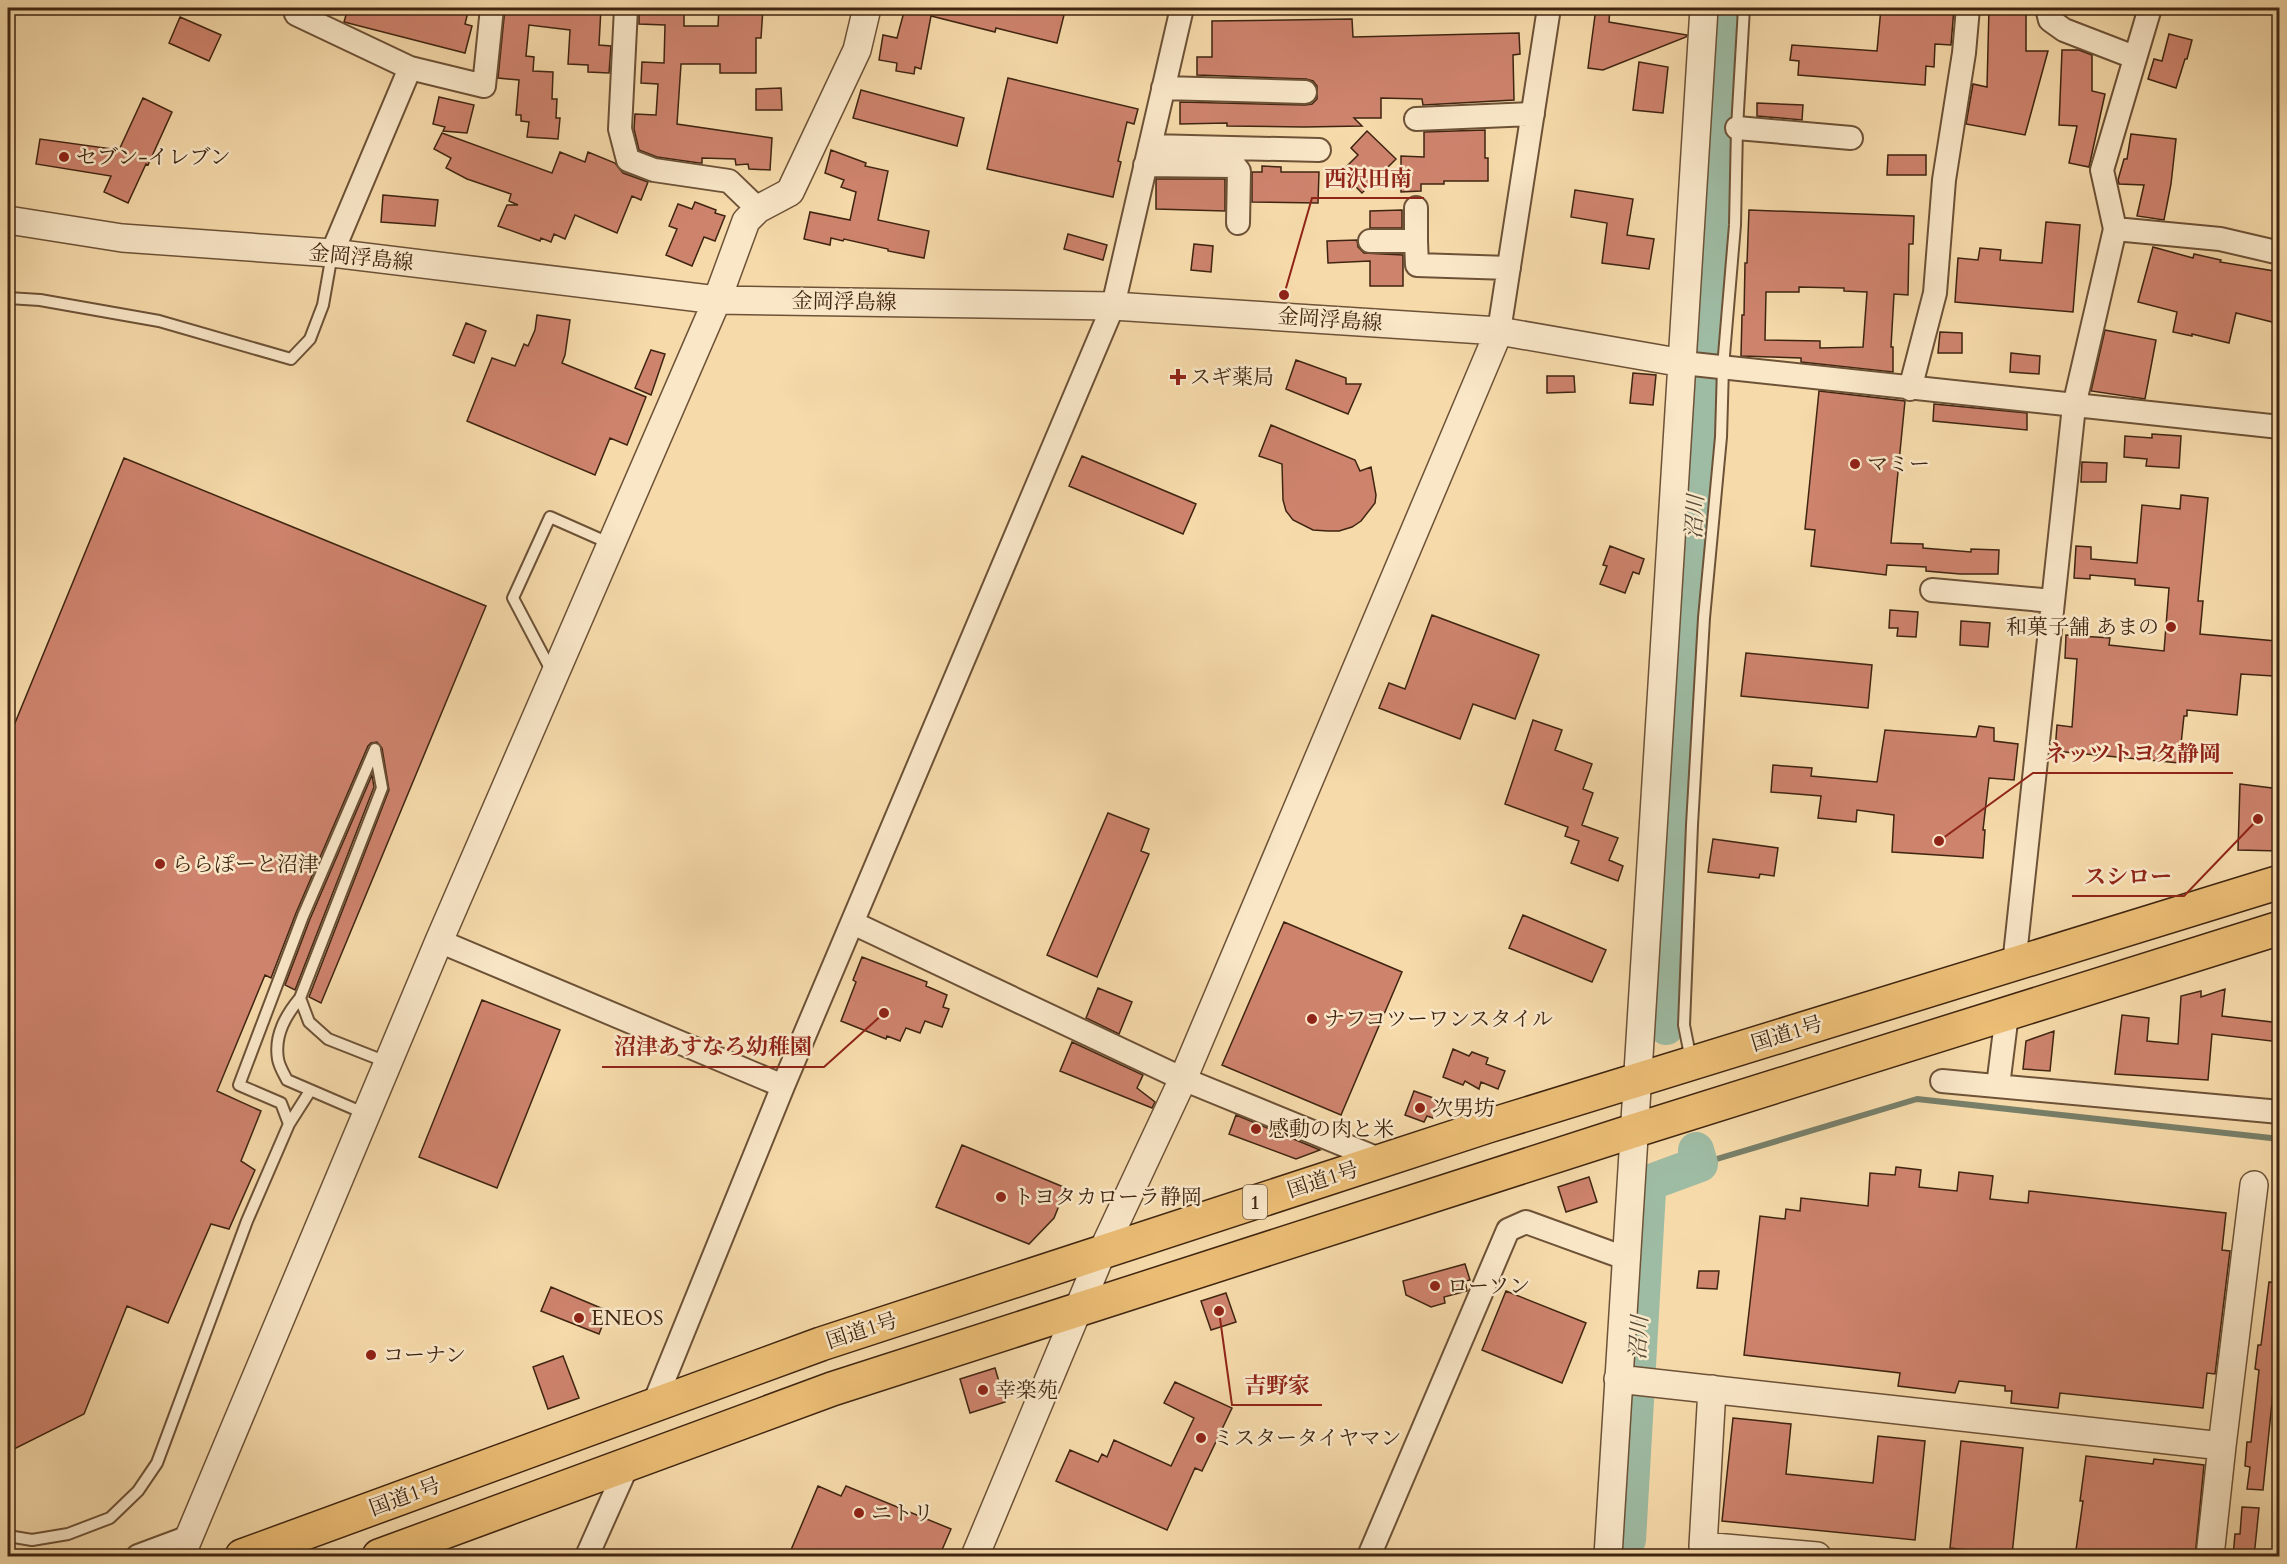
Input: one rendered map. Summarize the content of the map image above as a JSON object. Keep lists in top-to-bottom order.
{
  "streets": {
    "highway": ["国道1号", "1"],
    "street": ["金岡浮島線"]
  },
  "water": ["沼川"],
  "places": {
    "other": [
      "セブン-イレブン",
      "西沢田南",
      "マミー",
      "和菓子舗 あまの",
      "スシロー",
      "ネッツトヨタ静岡",
      "ららぽーと沼津",
      "沼津あすなろ幼稚園",
      "ナフコツーワンスタイル",
      "次男坊",
      "感動の肉と米",
      "トヨタカローラ静岡",
      "ローソン",
      "吉野家",
      "ENEOS",
      "コーナン",
      "幸楽苑",
      "ミスタータイヤマン",
      "ニトリ"
    ],
    "health": ["スギ薬局"]
  }
}
